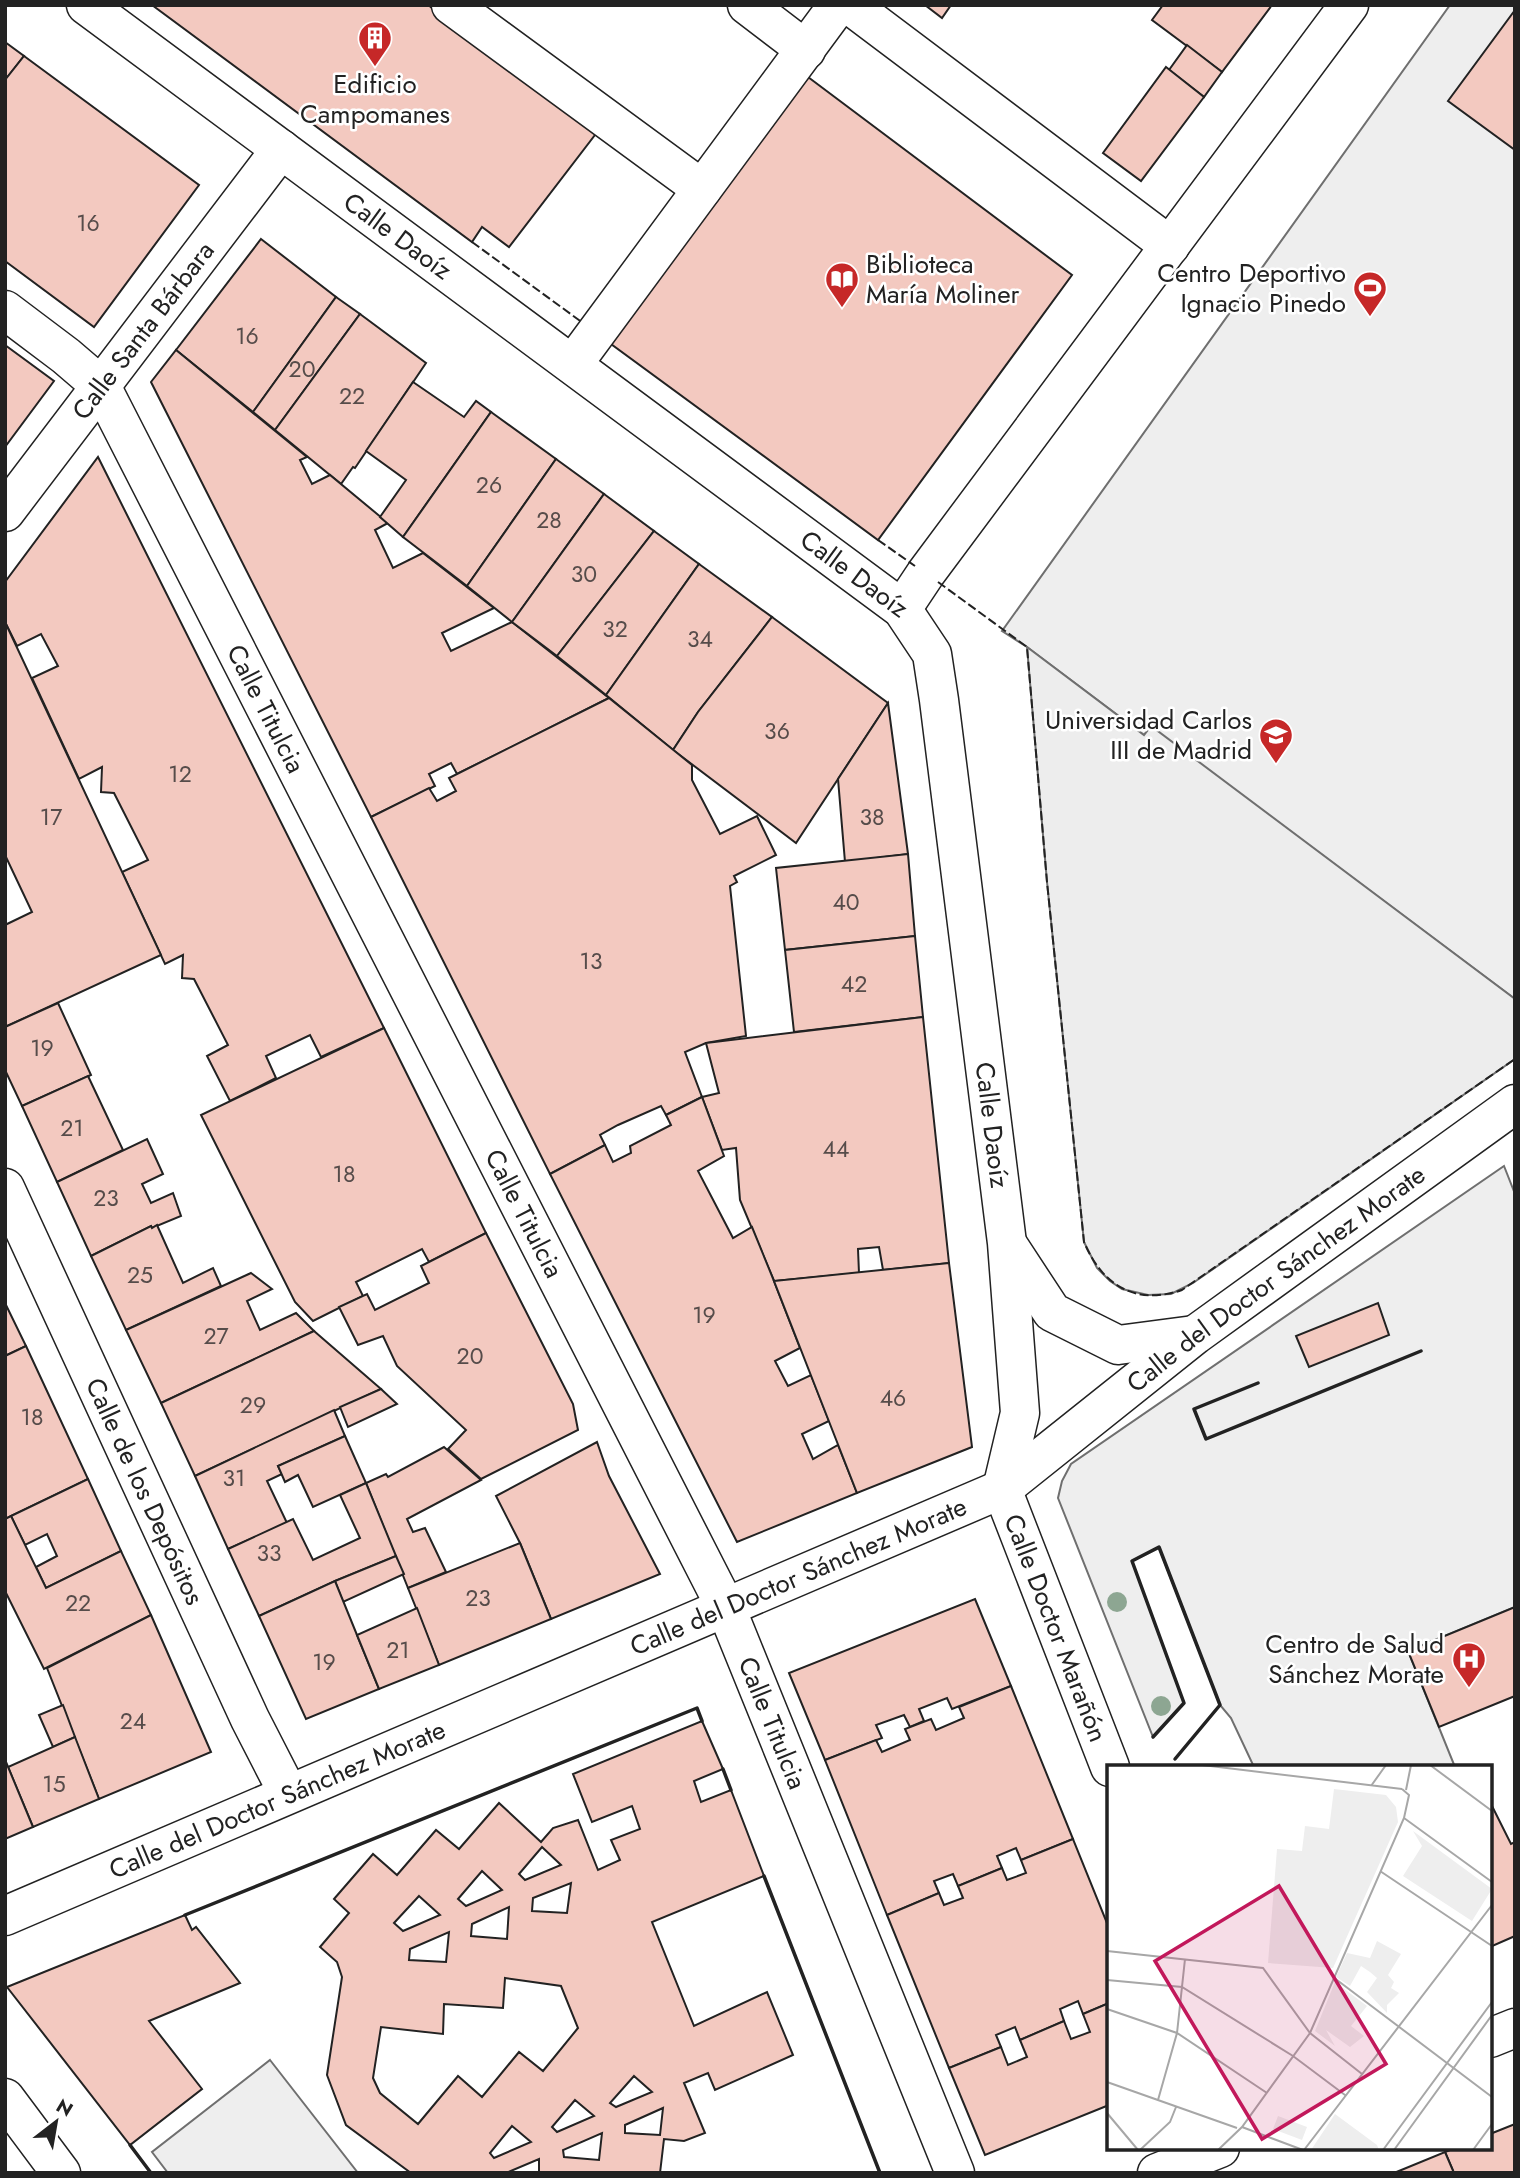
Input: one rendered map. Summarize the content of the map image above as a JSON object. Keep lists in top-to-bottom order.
{
  "streets": {
    "street": [
      "Calle Daoíz",
      "Calle Santa Bárbara",
      "Calle Titulcia",
      "Calle del Doctor Sánchez Morate",
      "Calle de los Depósitos",
      "Calle Doctor Marañón"
    ]
  },
  "crossings": [
    ["Calle Daoíz", "Calle Santa Bárbara"],
    ["Calle Daoíz", "Calle del Doctor Sánchez Morate"],
    ["Calle Daoíz", "Calle Doctor Marañón"],
    ["Calle Santa Bárbara", "Calle Titulcia"],
    ["Calle Titulcia", "Calle del Doctor Sánchez Morate"],
    ["Calle del Doctor Sánchez Morate", "Calle de los Depósitos"],
    ["Calle del Doctor Sánchez Morate", "Calle Doctor Marañón"]
  ],
  "places": {
    "building": ["Edificio Campomanes"],
    "library": ["Biblioteca María Moliner"],
    "sports": ["Centro Deportivo Ignacio Pinedo"],
    "school or university": ["Universidad Carlos III de Madrid"],
    "hospital": ["Centro de Salud Sánchez Morate"]
  },
  "house_numbers": [
    "16",
    "16",
    "20",
    "22",
    "26",
    "28",
    "30",
    "32",
    "34",
    "36",
    "12",
    "17",
    "38",
    "40",
    "13",
    "42",
    "19",
    "21",
    "44",
    "18",
    "23",
    "25",
    "19",
    "27",
    "20",
    "46",
    "29",
    "18",
    "31",
    "33",
    "23",
    "22",
    "21",
    "19",
    "24",
    "15"
  ],
  "north": "top right"
}
